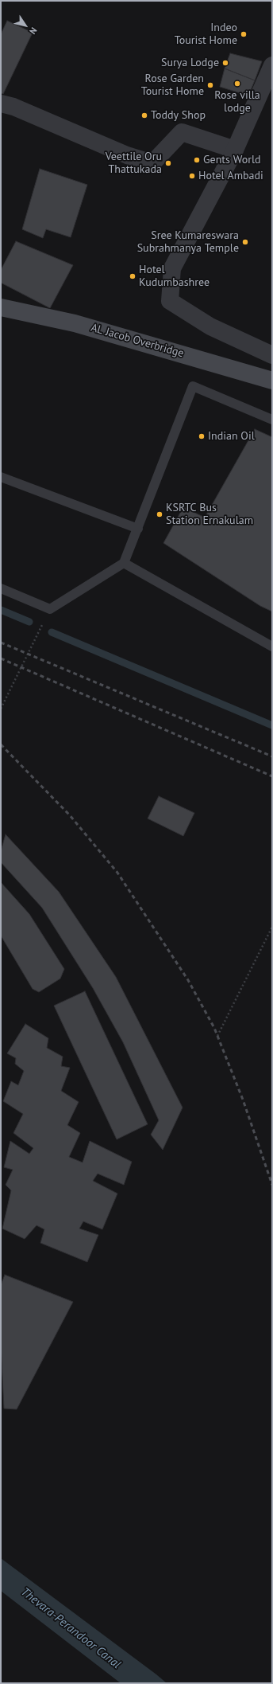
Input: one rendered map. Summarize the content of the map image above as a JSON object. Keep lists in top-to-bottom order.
{
  "streets": {
    "main road": ["AL Jacob Overbridge"]
  },
  "water": ["Thevara-Perandoor Canal"],
  "places": [
    "Indeo Tourist Home",
    "Surya Lodge",
    "Rose villa lodge",
    "Rose Garden Tourist Home",
    "Toddy Shop",
    "Gents World",
    "Veettile Oru Thattukada",
    "Hotel Ambadi",
    "Sree Kumareswara Subrahmanya Temple",
    "Hotel Kudumbashree",
    "Indian Oil",
    "KSRTC Bus Station Ernakulam"
  ],
  "north": "bottom right"
}
